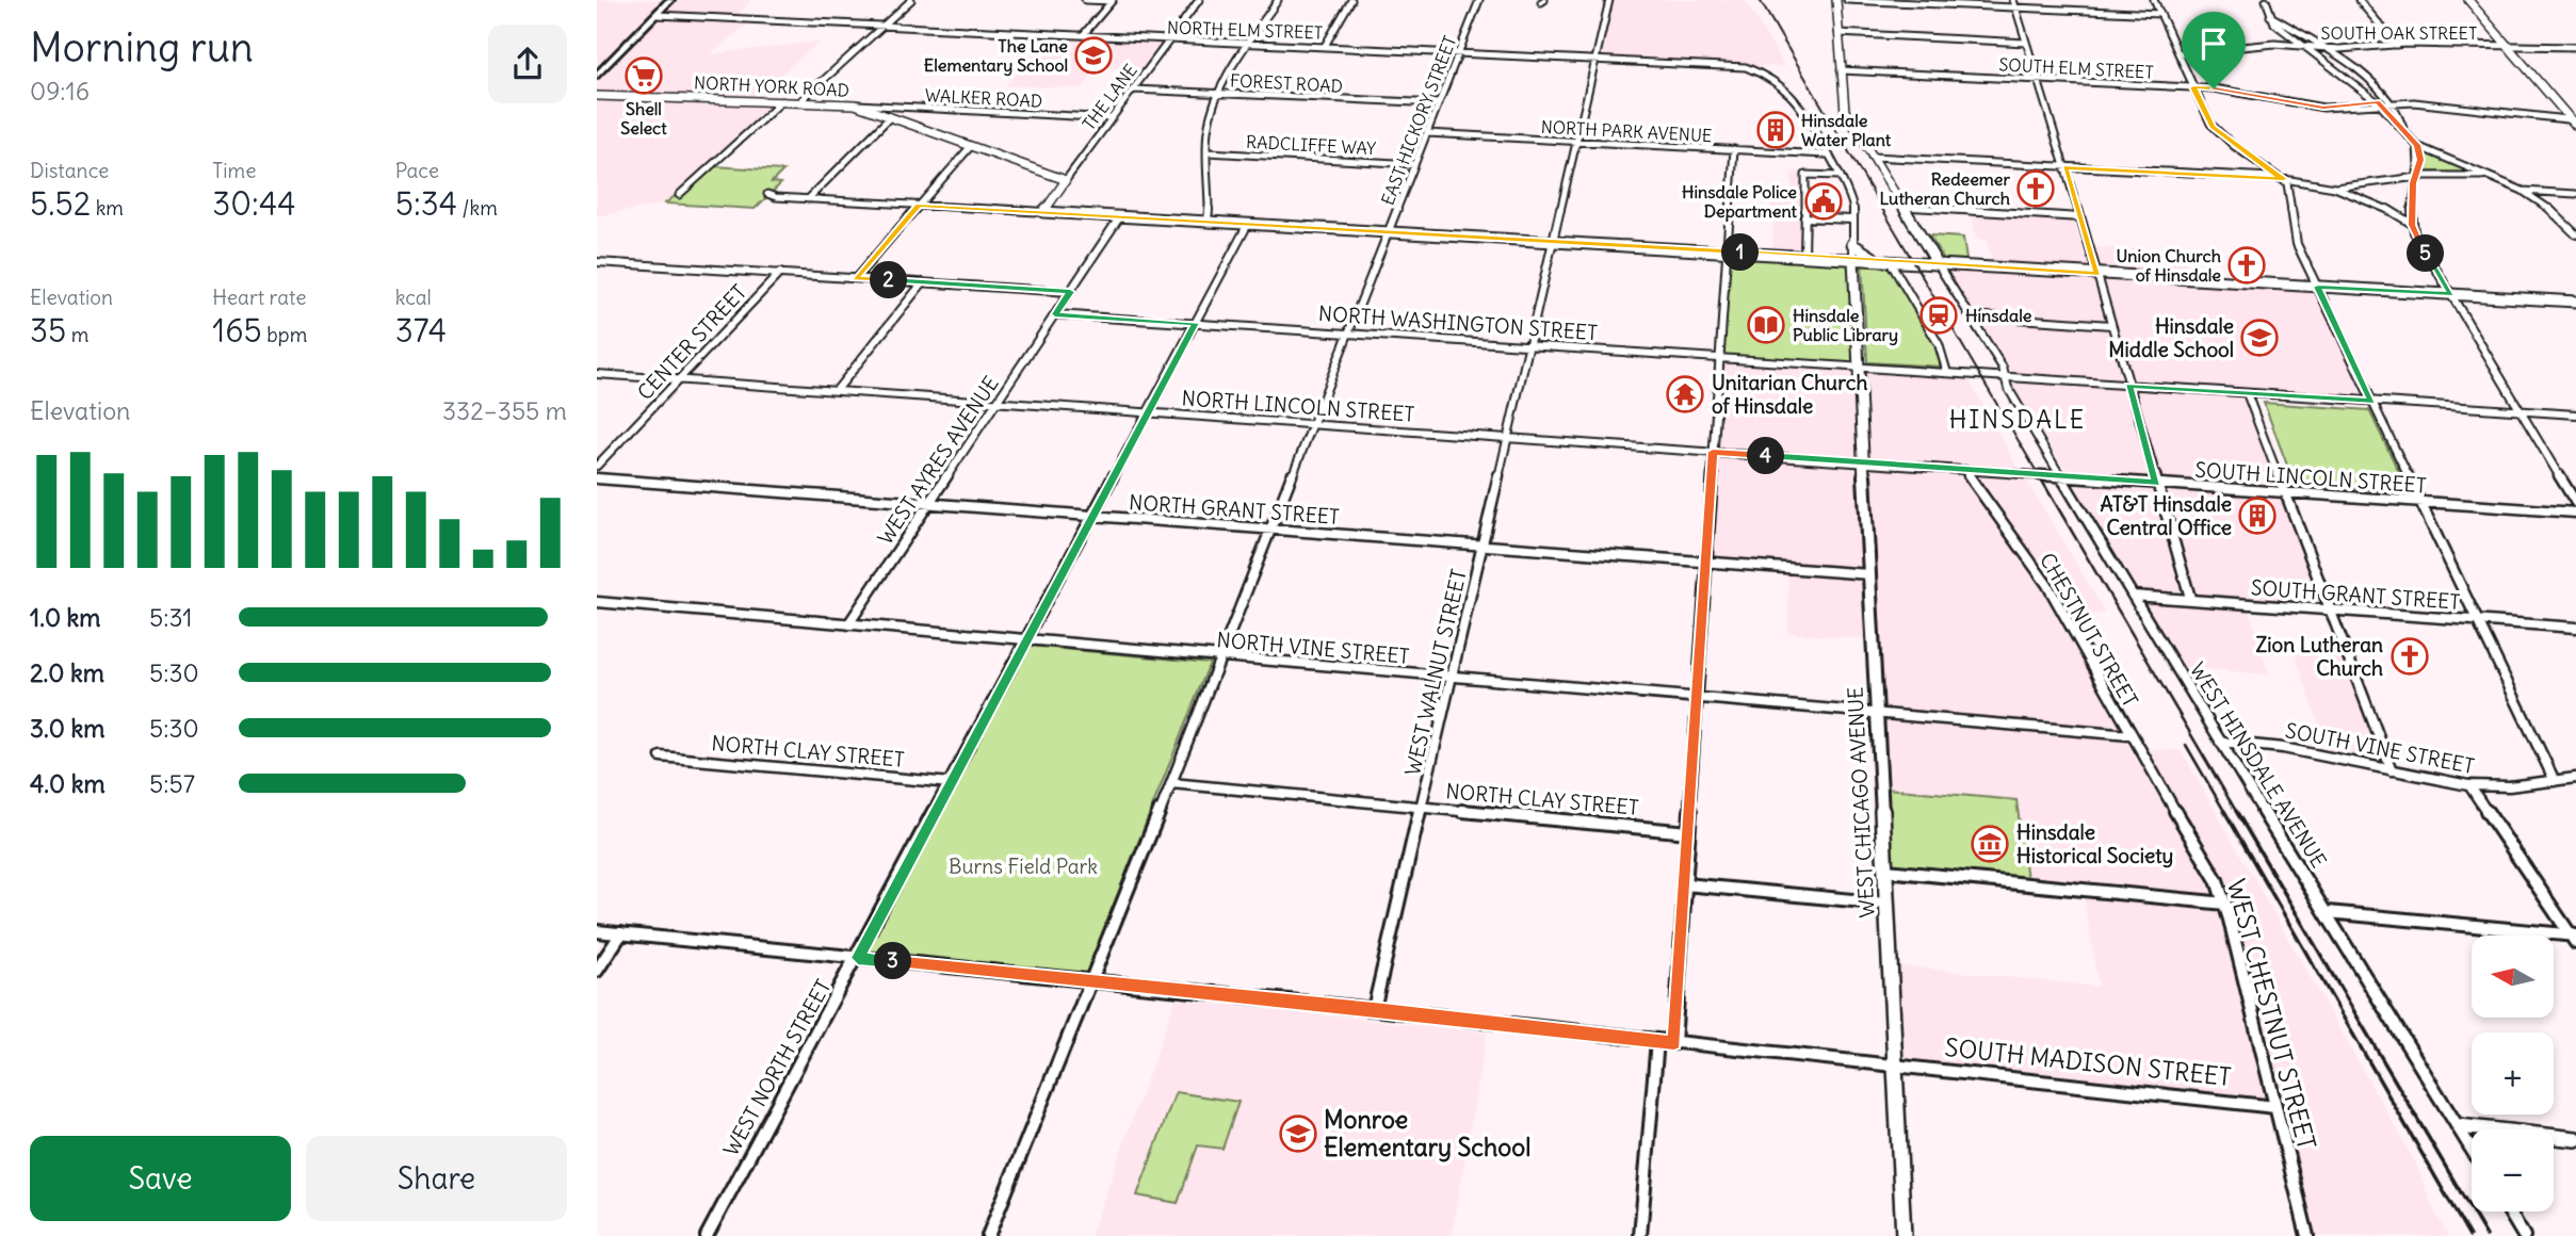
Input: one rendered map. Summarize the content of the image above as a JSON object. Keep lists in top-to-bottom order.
{
  "streets": {
    "main road": ["NORTH YORK ROAD", "THE LANE", "WEST CHICAGO AVENUE"],
    "street": [
      "NORTH ELM STREET",
      "SOUTH OAK STREET",
      "SOUTH ELM STREET",
      "FOREST ROAD",
      "WALKER ROAD",
      "EAST HICKORY STREET",
      "NORTH PARK AVENUE",
      "RADCLIFFE WAY",
      "NORTH WASHINGTON STREET",
      "CENTER STREET",
      "NORTH LINCOLN STREET",
      "WEST AYRES AVENUE",
      "SOUTH LINCOLN STREET",
      "NORTH GRANT STREET",
      "SOUTH GRANT STREET",
      "CHESTNUT STREET",
      "NORTH VINE STREET",
      "WEST WALNUT STREET",
      "SOUTH VINE STREET",
      "NORTH CLAY STREET",
      "WEST HINSDALE AVENUE",
      "WEST CHESTNUT STREET",
      "SOUTH MADISON STREET",
      "WEST NORTH STREET"
    ]
  },
  "crossings": [
    ["NORTH ELM STREET", "THE LANE"],
    ["NORTH ELM STREET", "EAST HICKORY STREET"],
    ["NORTH ELM STREET", "NORTH PARK AVENUE"],
    ["NORTH ELM STREET", "WEST WALNUT STREET"],
    ["NORTH ELM STREET", "WEST CHICAGO AVENUE"],
    ["FOREST ROAD", "THE LANE"],
    ["FOREST ROAD", "EAST HICKORY STREET"],
    ["NORTH YORK ROAD", "THE LANE"],
    ["NORTH YORK ROAD", "WALKER ROAD"],
    ["THE LANE", "WALKER ROAD"],
    ["EAST HICKORY STREET", "NORTH PARK AVENUE"],
    ["EAST HICKORY STREET", "RADCLIFFE WAY"],
    ["EAST HICKORY STREET", "NORTH WASHINGTON STREET"],
    ["EAST HICKORY STREET", "NORTH LINCOLN STREET"],
    ["EAST HICKORY STREET", "NORTH GRANT STREET"],
    ["EAST HICKORY STREET", "NORTH VINE STREET"],
    ["EAST HICKORY STREET", "NORTH CLAY STREET"],
    ["EAST HICKORY STREET", "SOUTH MADISON STREET"],
    ["NORTH PARK AVENUE", "WEST WALNUT STREET"],
    ["NORTH WASHINGTON STREET", "WEST AYRES AVENUE"],
    ["NORTH WASHINGTON STREET", "WEST WALNUT STREET"],
    ["NORTH WASHINGTON STREET", "WEST HINSDALE AVENUE"],
    ["NORTH WASHINGTON STREET", "WEST CHICAGO AVENUE"],
    ["NORTH WASHINGTON STREET", "WEST NORTH STREET"],
    ["CENTER STREET", "NORTH LINCOLN STREET"],
    ["NORTH LINCOLN STREET", "WEST AYRES AVENUE"],
    ["NORTH LINCOLN STREET", "SOUTH LINCOLN STREET"],
    ["NORTH LINCOLN STREET", "WEST WALNUT STREET"],
    ["NORTH LINCOLN STREET", "WEST CHICAGO AVENUE"],
    ["NORTH LINCOLN STREET", "WEST NORTH STREET"],
    ["WEST AYRES AVENUE", "NORTH GRANT STREET"],
    ["WEST AYRES AVENUE", "NORTH VINE STREET"],
    ["SOUTH LINCOLN STREET", "CHESTNUT STREET"],
    ["SOUTH LINCOLN STREET", "WEST HINSDALE AVENUE"],
    ["SOUTH LINCOLN STREET", "WEST CHICAGO AVENUE"],
    ["NORTH GRANT STREET", "WEST WALNUT STREET"],
    ["NORTH GRANT STREET", "WEST CHICAGO AVENUE"],
    ["NORTH GRANT STREET", "WEST NORTH STREET"],
    ["SOUTH GRANT STREET", "WEST HINSDALE AVENUE"],
    ["CHESTNUT STREET", "WEST CHESTNUT STREET"],
    ["NORTH VINE STREET", "WEST WALNUT STREET"],
    ["NORTH VINE STREET", "WEST CHICAGO AVENUE"],
    ["NORTH VINE STREET", "WEST NORTH STREET"],
    ["WEST WALNUT STREET", "NORTH CLAY STREET"],
    ["WEST WALNUT STREET", "SOUTH MADISON STREET"],
    ["SOUTH VINE STREET", "WEST HINSDALE AVENUE"],
    ["NORTH CLAY STREET", "WEST NORTH STREET"],
    ["WEST CHICAGO AVENUE", "SOUTH MADISON STREET"],
    ["WEST CHESTNUT STREET", "SOUTH MADISON STREET"],
    ["SOUTH MADISON STREET", "WEST NORTH STREET"]
  ],
  "districts": ["HINSDALE"],
  "parks": ["Burns Field Park"],
  "places": {
    "school or university": ["The Lane Elementary School", "Hinsdale Middle School", "Monroe Elementary School"],
    "supermarket": ["Shell Select"],
    "building": ["Hinsdale Water Plant", "AT&T Hinsdale Central Office"],
    "church": ["Redeemer Lutheran Church", "Union Church of Hinsdale", "Zion Lutheran Church"],
    "public building": ["Hinsdale Police Department"],
    "station": ["Hinsdale"],
    "library": ["Hinsdale Public Library"],
    "temple": ["Unitarian Church of Hinsdale"],
    "museum": ["Hinsdale Historical Society"]
  },
  "north": "left",
  "page": {
    "heading": ["Morning run", "09:16"],
    "stats": [
      ["Distance", "5.52 km"],
      ["Time", "30:44"],
      ["Pace", "5:34 /km"],
      ["Elevation", "35 m"],
      ["Heart rate", "165 bpm"],
      ["kcal", "374"]
    ],
    "pins": [
      "1",
      "5",
      "2",
      "4",
      "3"
    ],
    "chart": ["Elevation", "332–355 m"],
    "list": [
      {
        "name": "1.0 km",
        "note": "5:31"
      },
      {
        "name": "2.0 km",
        "note": "5:30"
      },
      {
        "name": "3.0 km",
        "note": "5:30"
      },
      {
        "name": "4.0 km",
        "note": "5:57"
      }
    ],
    "map_buttons": ["+", "−"],
    "buttons": ["Save", "Share"]
  }
}
